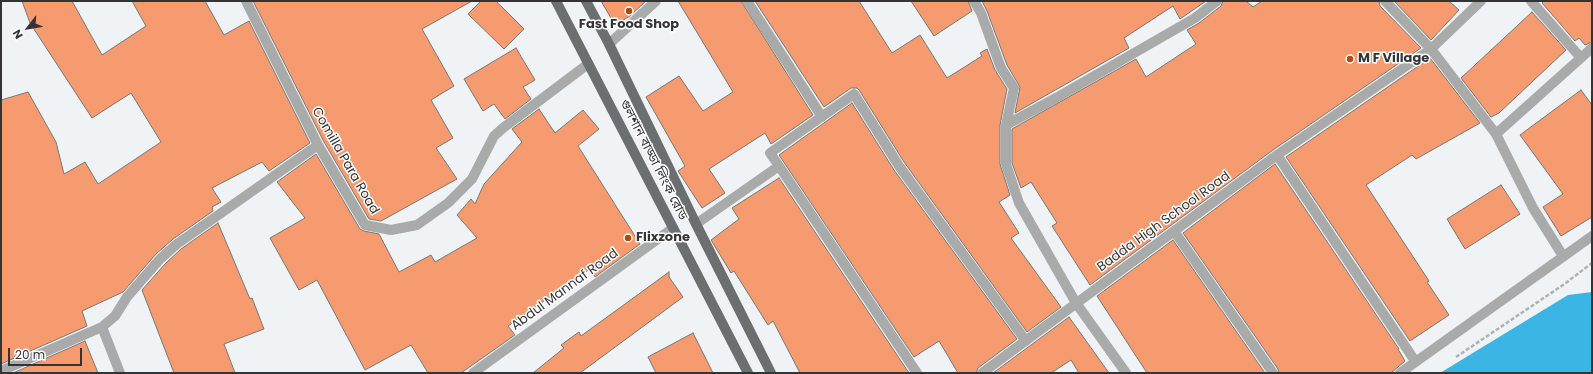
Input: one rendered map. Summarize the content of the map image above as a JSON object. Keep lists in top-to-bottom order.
{
  "streets": {
    "main road": ["গুলশান বাড্ডা লিংক রোড"],
    "street": ["Comilla Para Road", "Badda High School Road", "Abdul Mannaf Road"]
  },
  "crossings": [
    ["গুলশান বাড্ডা লিংক রোড", "Comilla Para Road"],
    ["গুলশান বাড্ডা লিংক রোড", "Abdul Mannaf Road"]
  ],
  "places": ["Fast Food Shop", "M F Village", "Flixzone"],
  "scale_bar": "20 m",
  "north": "bottom left"
}
